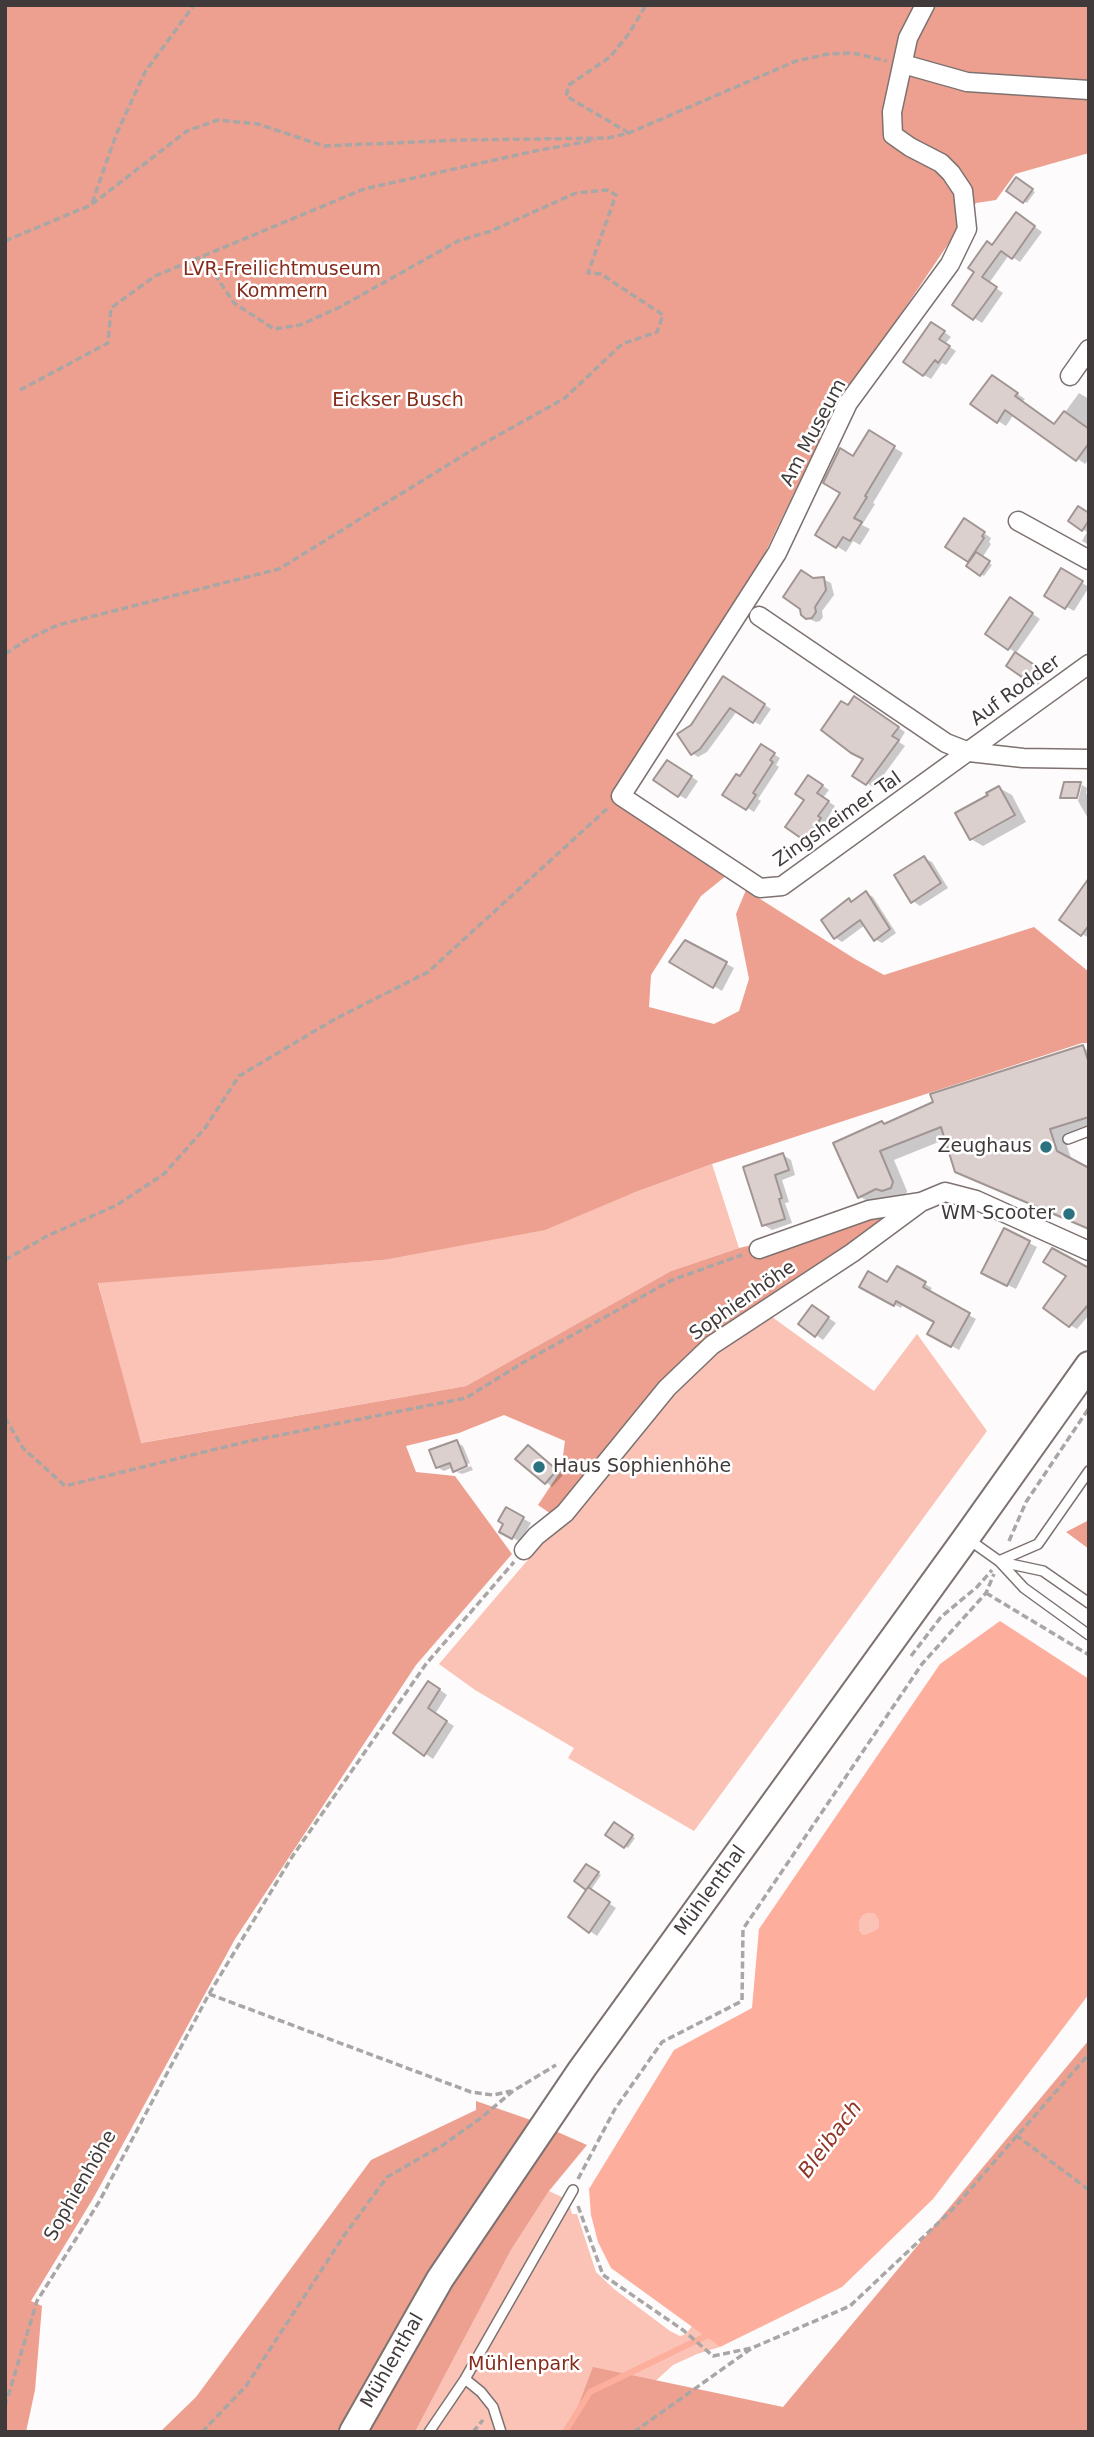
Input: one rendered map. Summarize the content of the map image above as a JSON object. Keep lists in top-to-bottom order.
{
  "streets": {
    "main road": ["Mühlenthal"],
    "street": [
      "Am Museum",
      "Auf Rodder",
      "Zingsheimer Tal",
      "Sophienhöhe"
    ]
  },
  "crossings": [
    ["Am Museum", "Zingsheimer Tal"],
    ["Auf Rodder", "Zingsheimer Tal"]
  ],
  "water": ["Bleibach"],
  "parks": ["LVR-Freilichtmuseum Kommern", "Eickser Busch", "Mühlenpark"],
  "places": ["Zeughaus", "WM Scooter", "Haus Sophienhöhe"]
}
